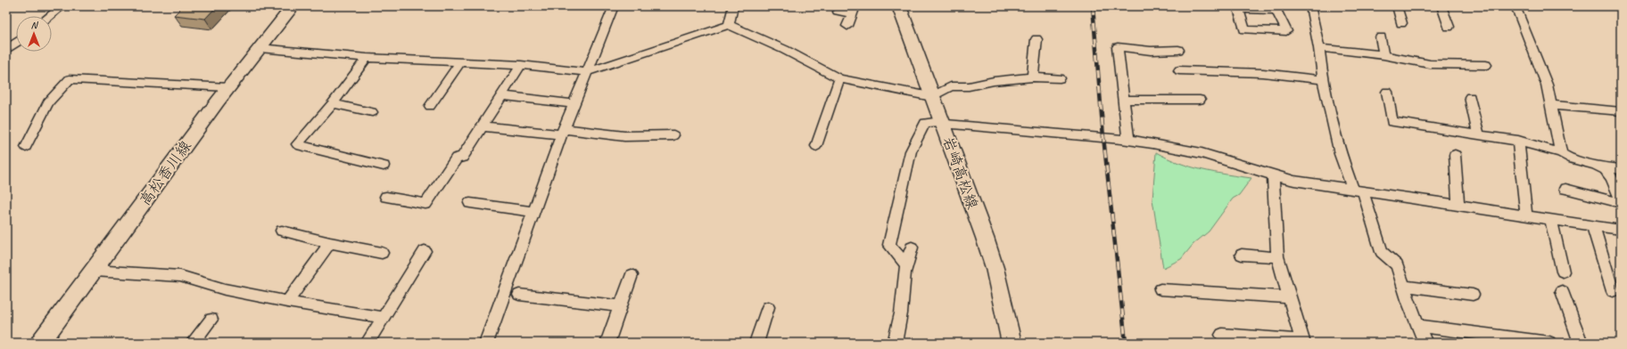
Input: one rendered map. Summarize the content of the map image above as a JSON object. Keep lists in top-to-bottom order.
{
  "streets": {
    "main road": ["高松香川線", "岩崎高松線"]
  },
  "north": "top"
}
